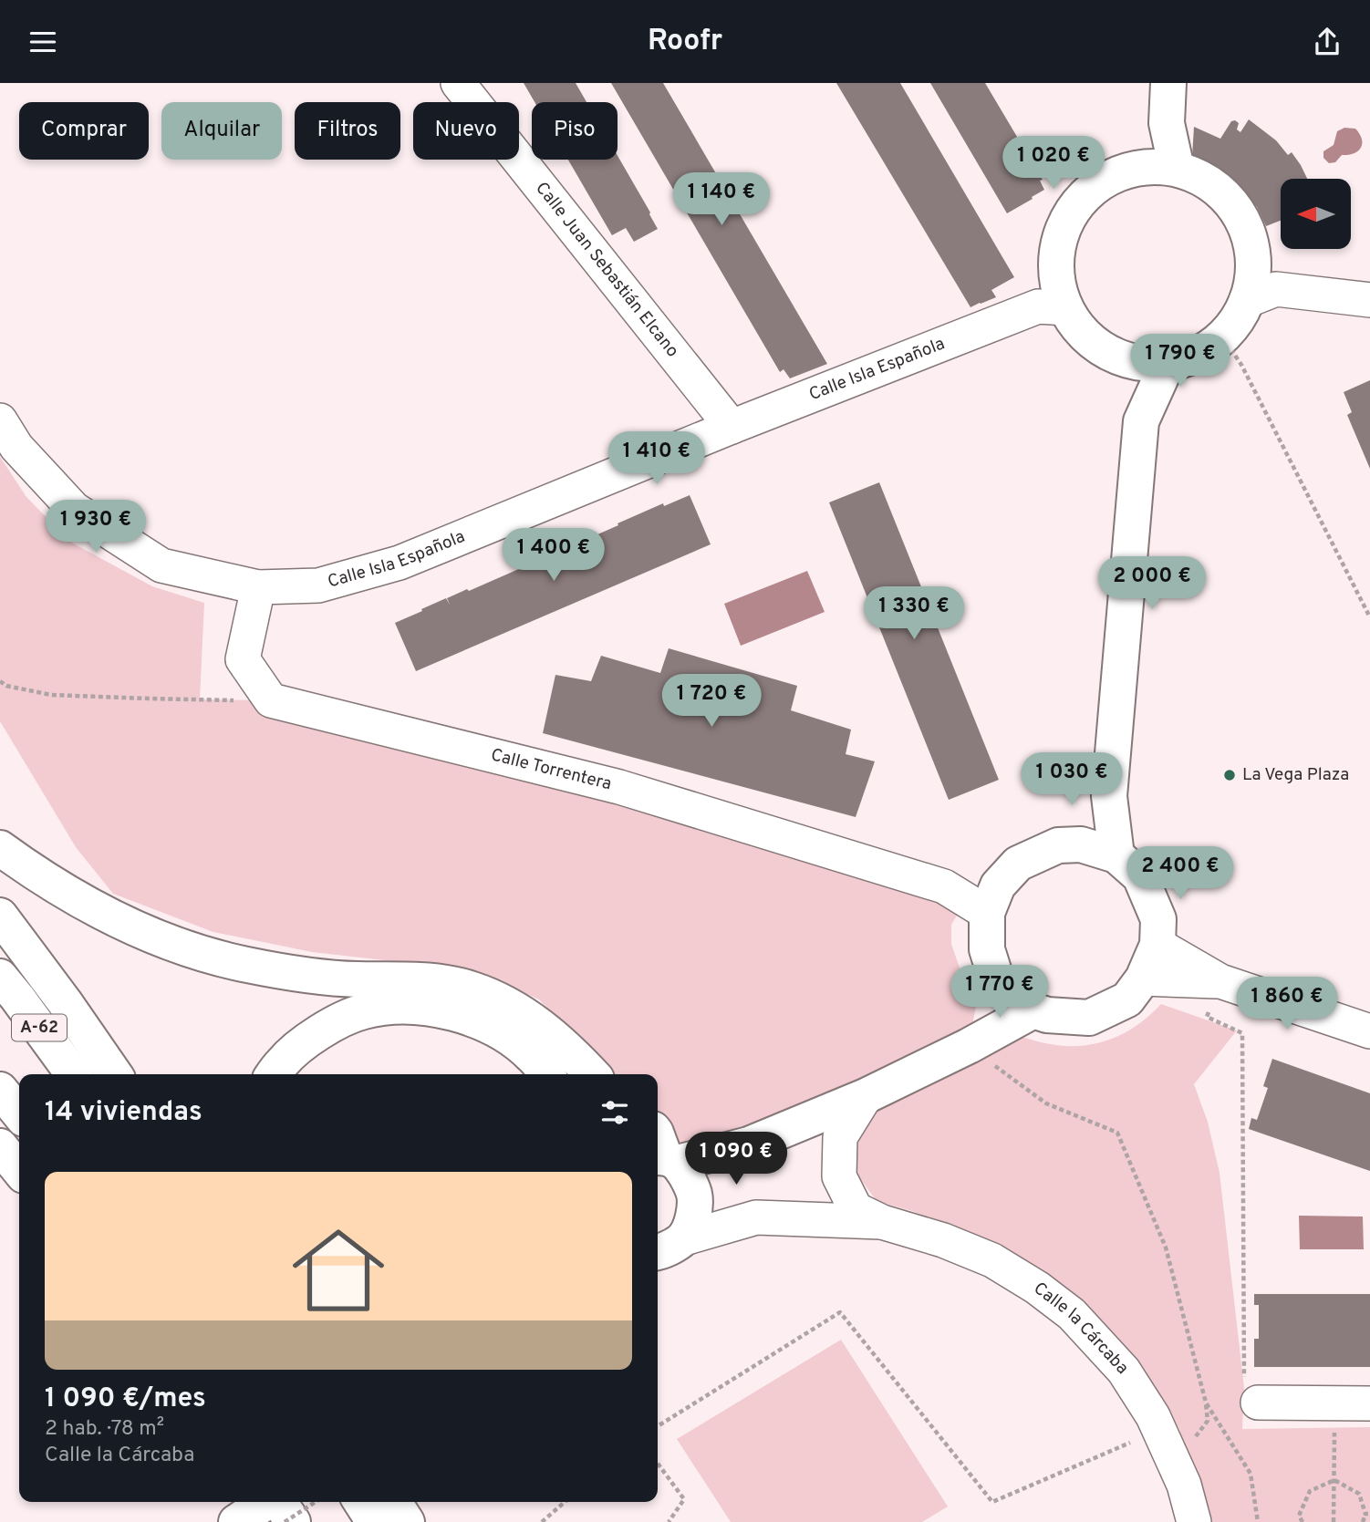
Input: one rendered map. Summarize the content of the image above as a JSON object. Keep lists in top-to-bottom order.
{
  "streets": {
    "main road": ["A-62"],
    "street": [
      "Calle Juan Sebastián Elcano",
      "Calle Isla Española",
      "Calle Torrentera",
      "Calle la Cárcaba"
    ]
  },
  "crossings": [
    ["Calle Juan Sebastián Elcano", "Calle Isla Española"]
  ],
  "places": ["La Vega Plaza"],
  "north": "left",
  "page": {
    "header": "Roofr",
    "chip": [
      "Comprar",
      "Alquilar",
      "Filtros",
      "Nuevo",
      "Piso"
    ],
    "price": [
      "1 020 €",
      "1 140 €",
      "1 790 €",
      "1 410 €",
      "1 930 €",
      "1 400 €",
      "2 000 €",
      "1 330 €",
      "1 720 €",
      "1 030 €",
      "2 400 €",
      "1 770 €",
      "1 860 €",
      "1 090 €"
    ],
    "heading": "14 viviendas",
    "list": [
      {
        "name": "1 090 €/mes",
        "note": "2 hab. · 78 m² · Calle la Cárcaba"
      }
    ]
  }
}
